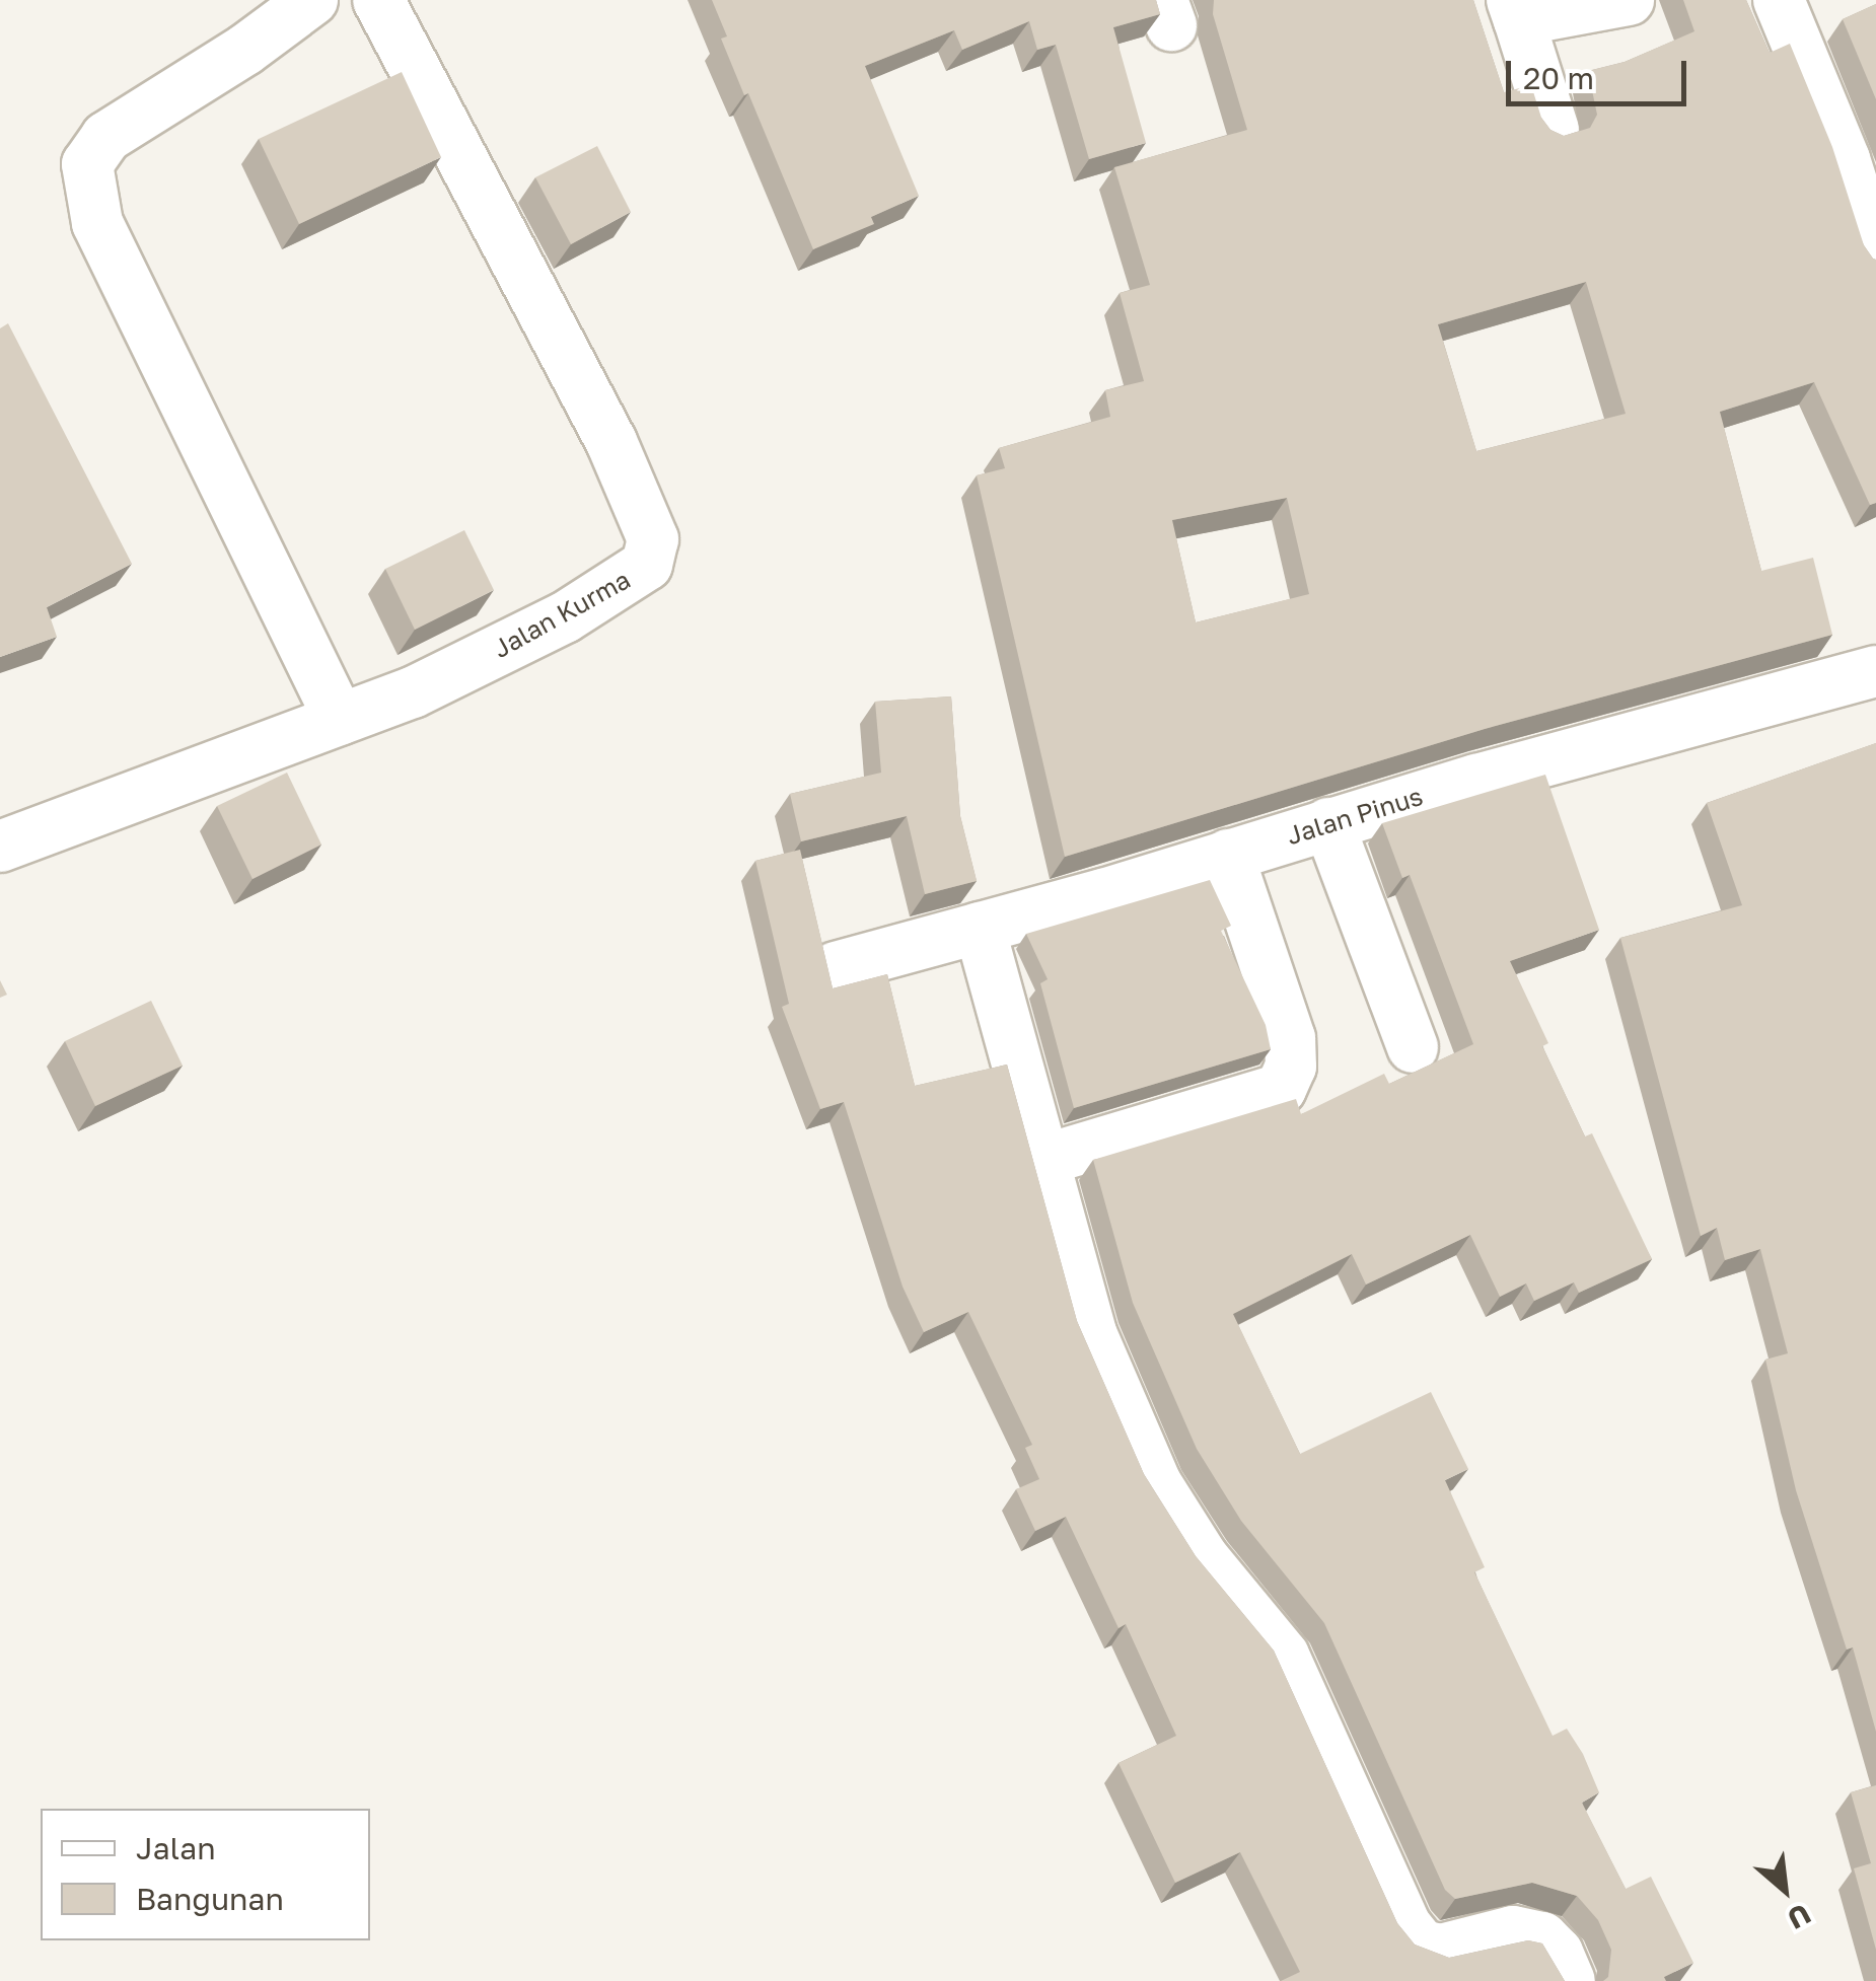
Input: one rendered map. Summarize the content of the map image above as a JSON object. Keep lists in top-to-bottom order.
{
  "streets": {
    "street": ["Jalan Kurma", "Jalan Pinus"]
  },
  "legend": ["Jalan", "Bangunan"],
  "scale_bar": "20 m",
  "north": "bottom right"
}
